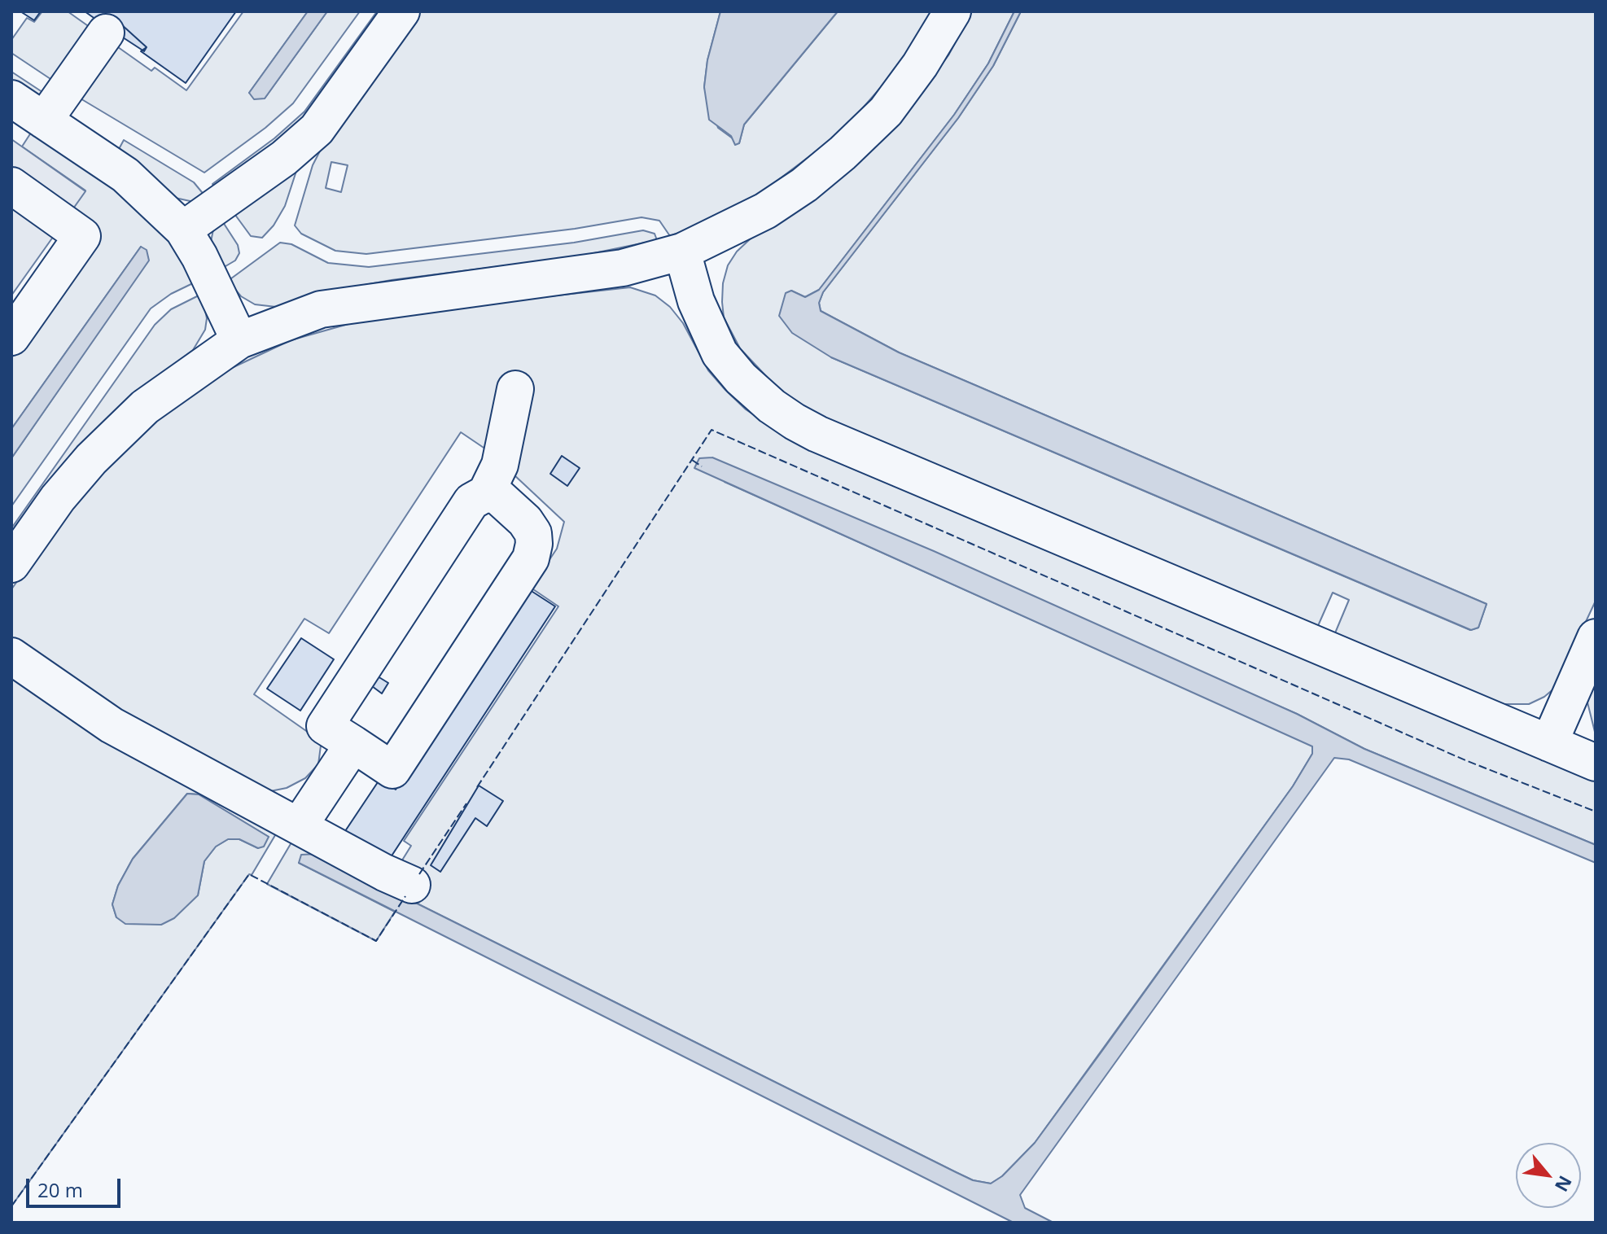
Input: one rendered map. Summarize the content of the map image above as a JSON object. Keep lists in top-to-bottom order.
{
  "scale_bar": "20 m",
  "north": "bottom right"
}
